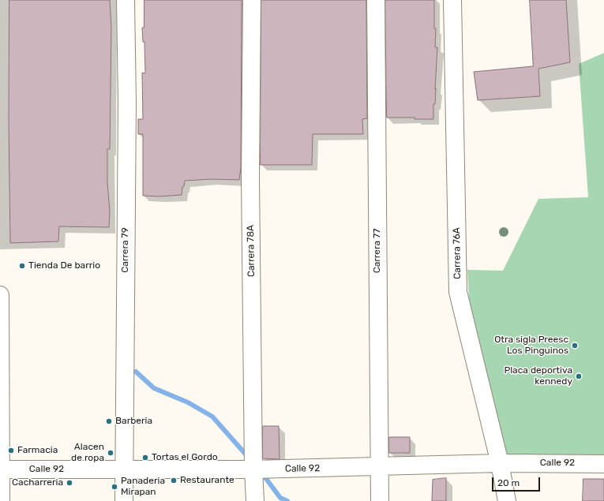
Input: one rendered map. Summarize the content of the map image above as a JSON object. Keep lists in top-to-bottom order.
{
  "streets": {
    "street": [
      "Carrera 79",
      "Carrera 78A",
      "Carrera 77",
      "Carrera 76A",
      "Calle 92"
    ]
  },
  "crossings": [
    ["Carrera 79", "Calle 92"],
    ["Carrera 78A", "Calle 92"],
    ["Carrera 77", "Calle 92"],
    ["Carrera 76A", "Calle 92"]
  ],
  "places": [
    "Tienda De barrio",
    "Otra sigla Preesc Los Pinguinos",
    "Placa deportiva kennedy",
    "Barberia",
    "Farmacia",
    "Alacen de ropa",
    "Tortas el Gordo",
    "Restaurante",
    "Cacharreria",
    "Panaderia Mirapan"
  ],
  "scale_bar": "20 m"
}
